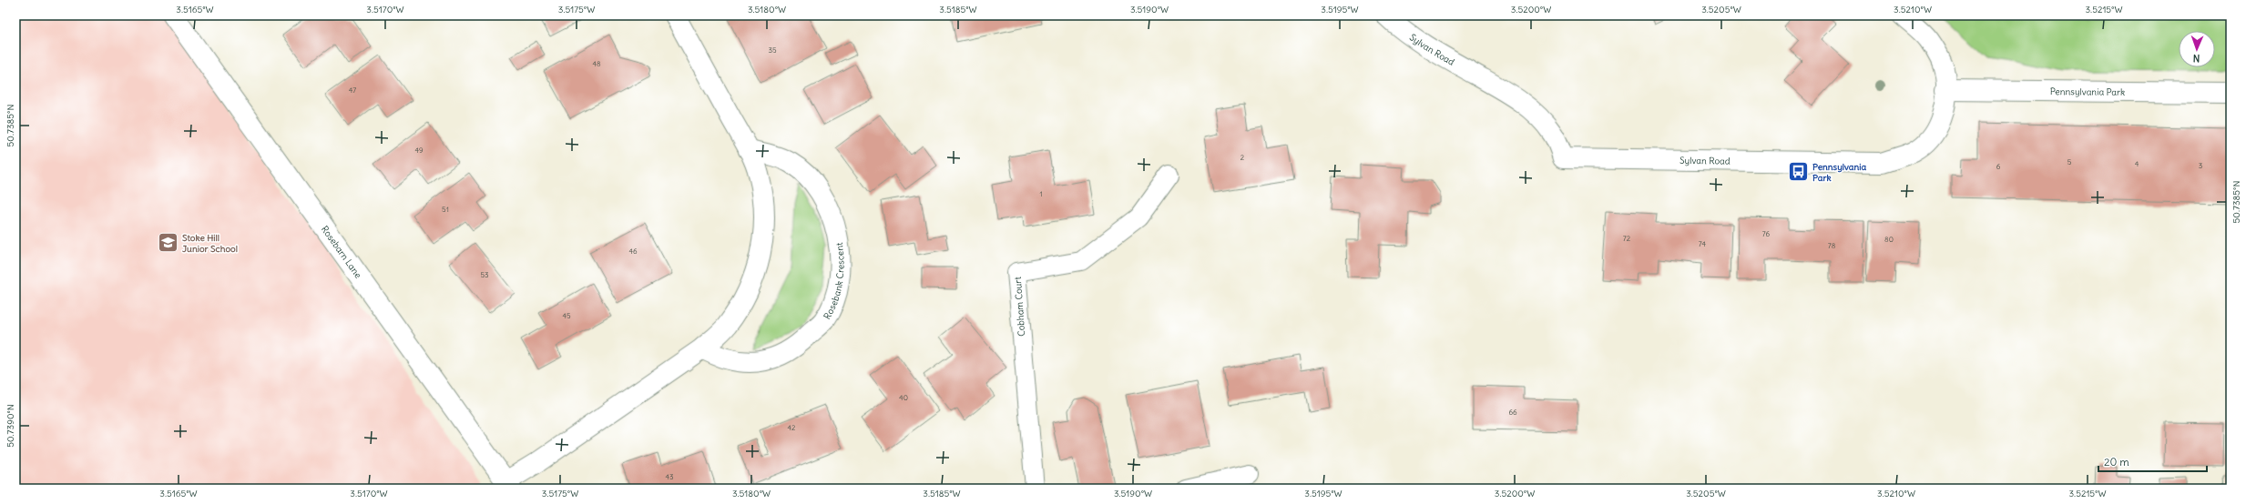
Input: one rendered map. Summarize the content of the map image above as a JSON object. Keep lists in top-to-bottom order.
{
  "streets": {
    "street": [
      "Sylvan Road",
      "Pennsylvania Park",
      "Rosebarn Lane",
      "Rosebank Crescent"
    ],
    "lane": ["Cobham Court"]
  },
  "crossings": [
    ["Sylvan Road", "Pennsylvania Park"]
  ],
  "places": {
    "bus stop": ["Pennsylvania Park"],
    "school or university": ["Stoke Hill Junior School"]
  },
  "house_numbers": [
    "35",
    "48",
    "47",
    "49",
    "2",
    "5",
    "4",
    "3",
    "6",
    "1",
    "51",
    "76",
    "72",
    "80",
    "74",
    "78",
    "46",
    "53",
    "45",
    "40",
    "66",
    "42",
    "43"
  ],
  "scale_bar": "20 m",
  "north": "bottom",
  "coordinates": [
    "3.5165°W",
    "3.5170°W",
    "3.5175°W",
    "3.5180°W",
    "3.5185°W",
    "3.5190°W",
    "3.5195°W",
    "3.5200°W",
    "3.5205°W",
    "3.5210°W",
    "3.5215°W",
    "50.7385°N",
    "50.7390°N"
  ]
}
